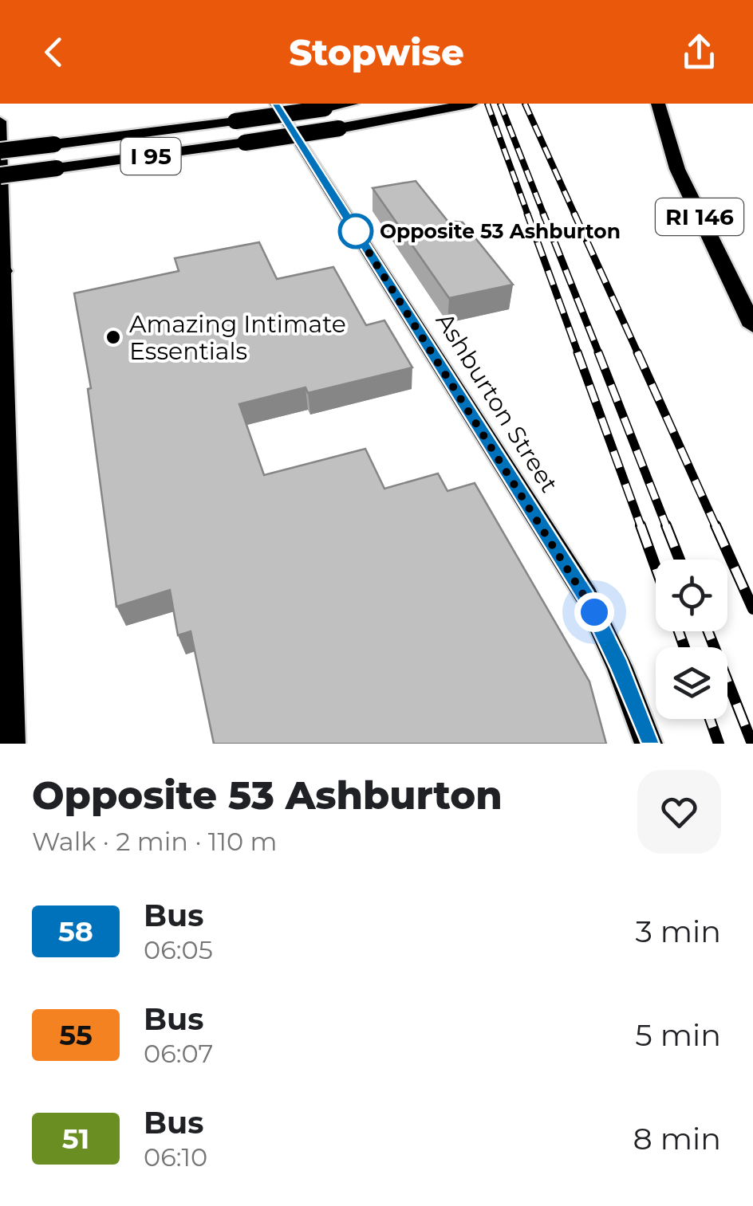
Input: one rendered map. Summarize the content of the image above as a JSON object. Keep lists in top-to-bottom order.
{
  "streets": {
    "highway": ["I 95", "RI 146"],
    "main road": ["Ashburton Street"]
  },
  "places": ["Opposite 53 Ashburton", "Amazing Intimate Essentials"],
  "lines": ["bus line 58"],
  "page": {
    "header": "Stopwise",
    "heading": ["Opposite 53 Ashburton", "Walk · 2 min · 110 m"],
    "list": [
      {
        "mark": "58",
        "name": "Bus",
        "note": "06:05",
        "value": "3 min"
      },
      {
        "mark": "55",
        "name": "Bus",
        "note": "06:07",
        "value": "5 min"
      },
      {
        "mark": "51",
        "name": "Bus",
        "note": "06:10",
        "value": "8 min"
      }
    ]
  }
}
